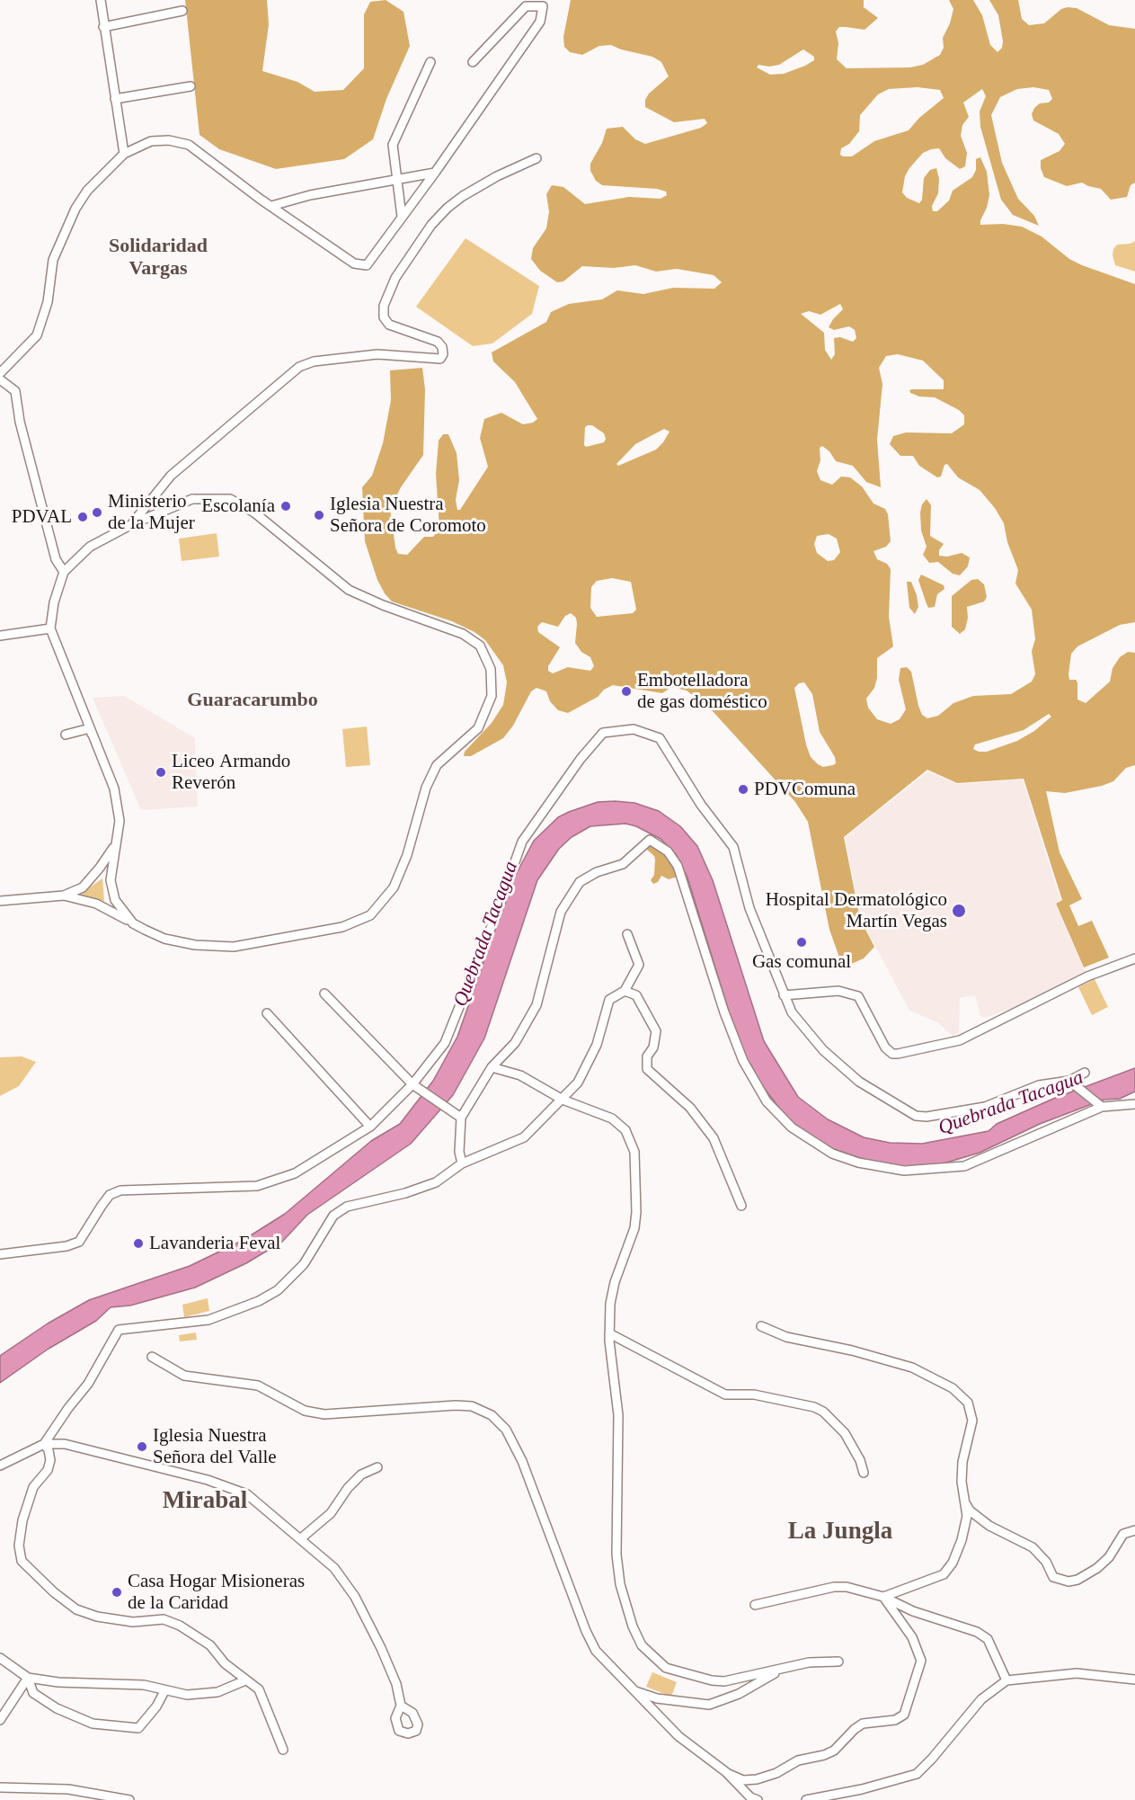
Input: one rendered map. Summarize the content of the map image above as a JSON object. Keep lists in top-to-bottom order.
{
  "districts": [
    "Solidaridad Vargas",
    "Guaracarumbo",
    "Mirabal",
    "La Jungla"
  ],
  "water": ["Quebrada Tacagua"],
  "places": [
    "Escolanía",
    "Ministerio de la Mujer",
    "Iglesia Nuestra Señora de Coromoto",
    "PDVAL",
    "Embotelladora de gas doméstico",
    "Liceo Armando Reverón",
    "PDVComuna",
    "Hospital Dermatológico Martín Vegas",
    "Gas comunal",
    "Lavanderia Feval",
    "Iglesia Nuestra Señora del Valle",
    "Casa Hogar Misioneras de la Caridad"
  ]
}
